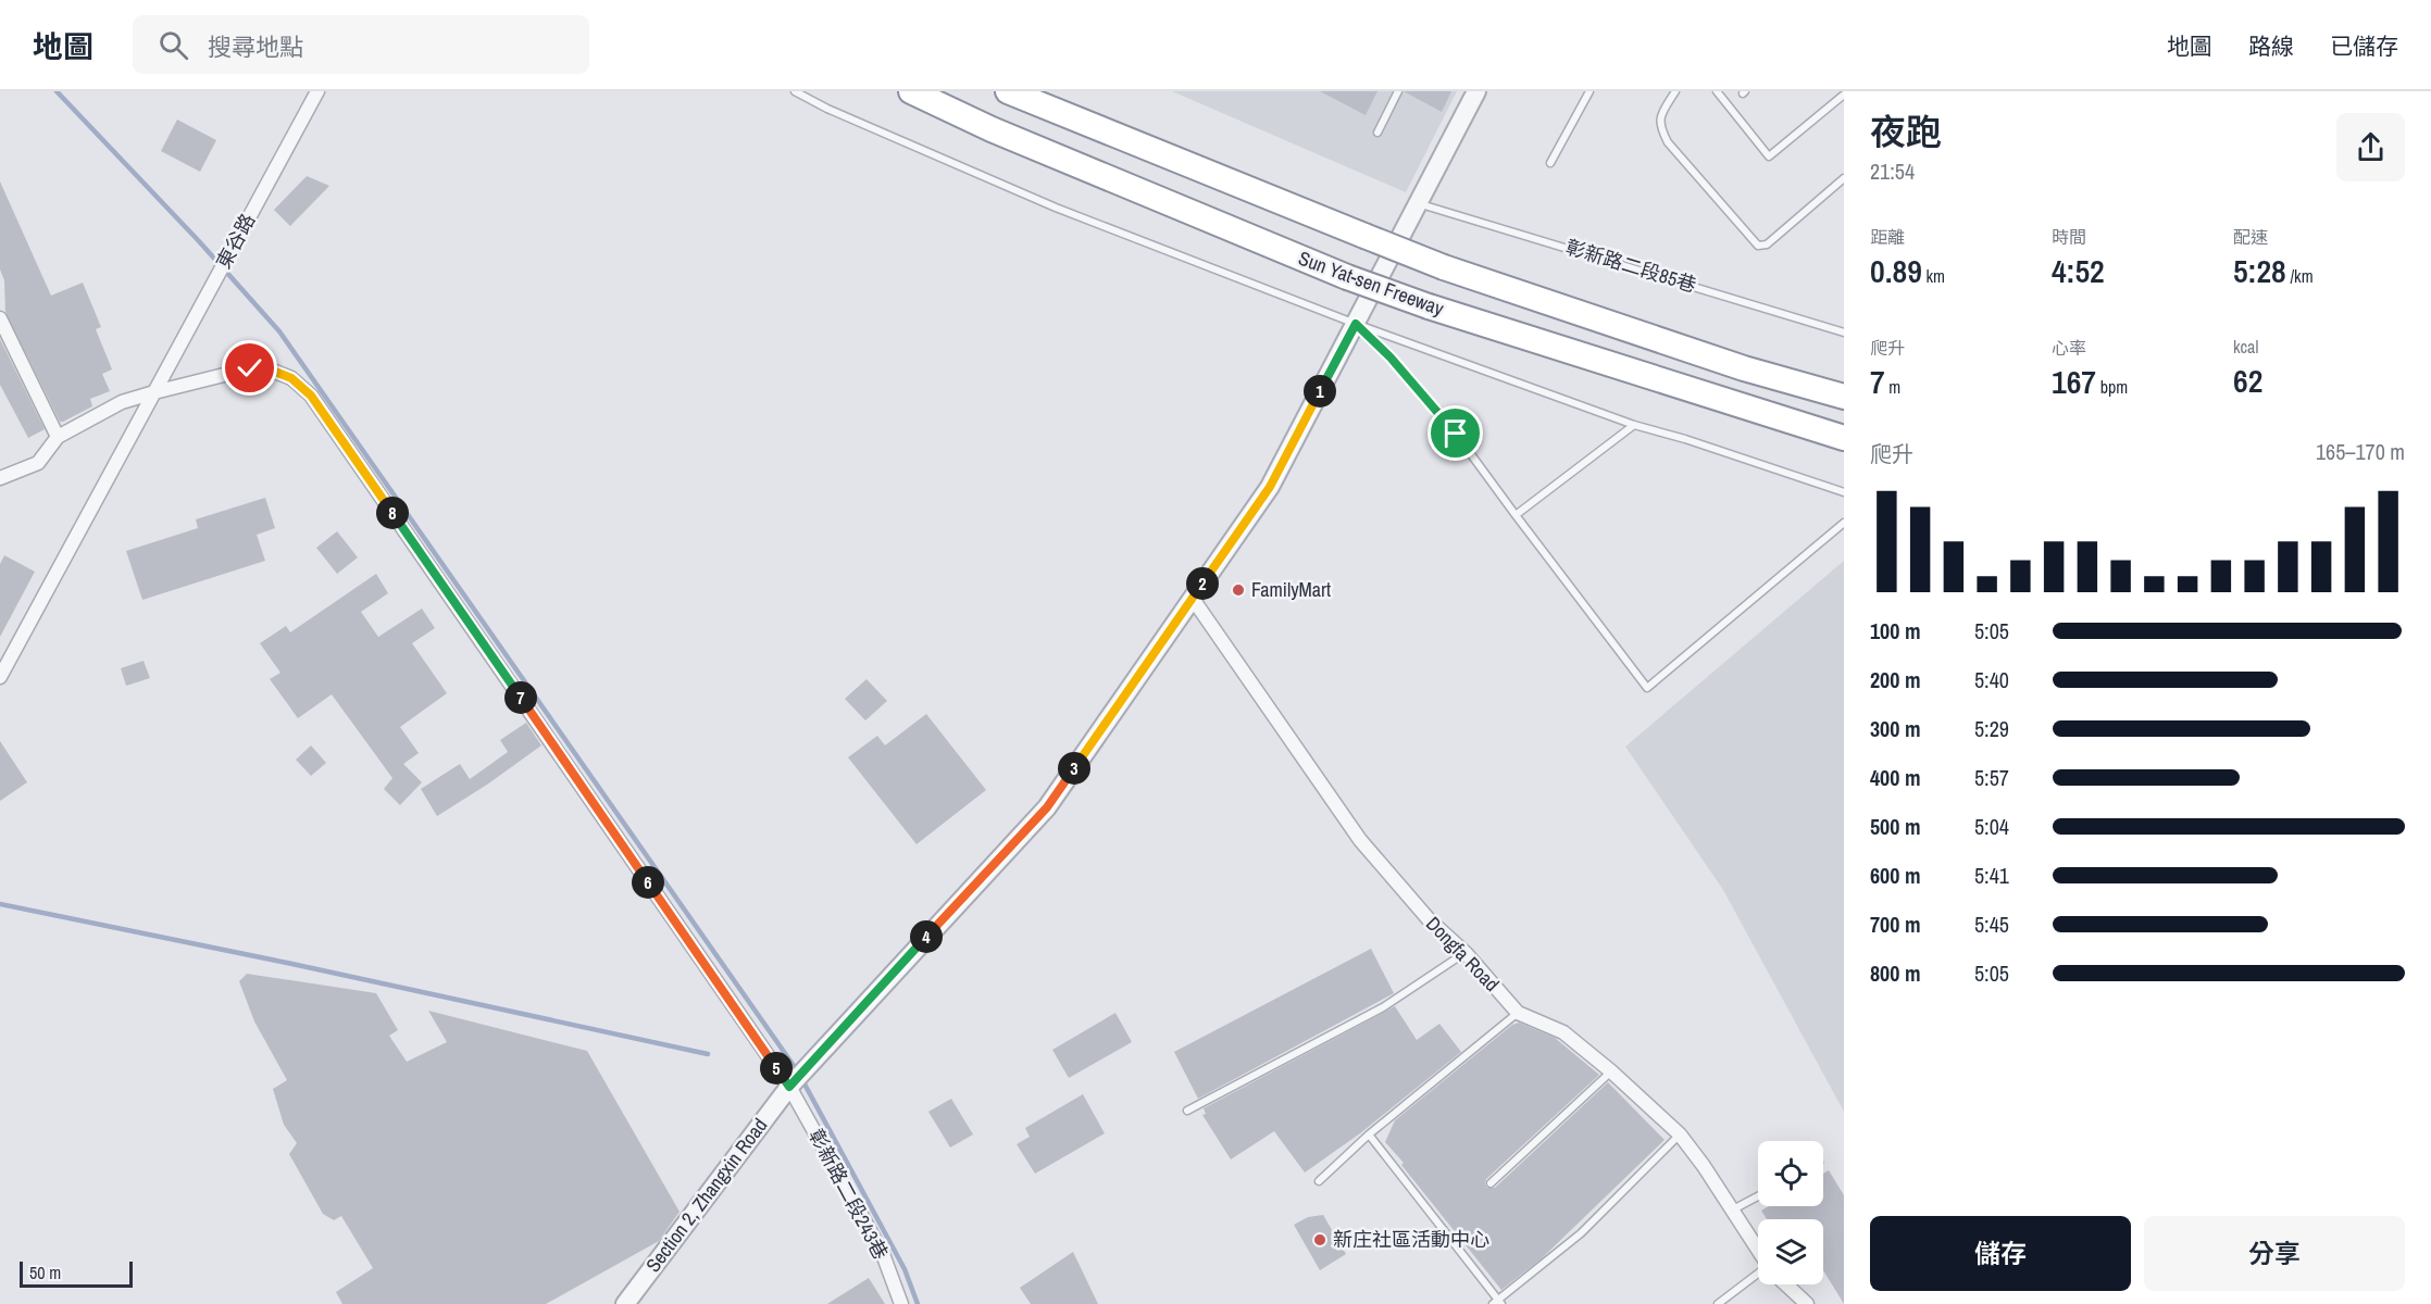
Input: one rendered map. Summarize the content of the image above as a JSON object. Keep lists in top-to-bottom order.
{
  "streets": {
    "highway": ["Sun Yat-sen Freeway"],
    "street": [
      "東谷路",
      "Dongfa Road",
      "彰新路二段243巷",
      "Section 2, Zhangxin Road"
    ],
    "lane": ["彰新路二段85巷"]
  },
  "crossings": [
    ["Dongfa Road", "Section 2, Zhangxin Road"],
    ["彰新路二段243巷", "Section 2, Zhangxin Road"]
  ],
  "places": ["FamilyMart", "新庄社區活動中心"],
  "scale_bar": "50 m",
  "page": {
    "header": "地圖",
    "search": "搜尋地點",
    "nav": ["地圖", "路線", "已儲存"],
    "heading": ["夜跑", "21:54"],
    "stats": [
      ["距離", "0.89 km"],
      ["時間", "4:52"],
      ["配速", "5:28 /km"],
      ["爬升", "7 m"],
      ["心率", "167 bpm"],
      ["kcal", "62"]
    ],
    "pins": [
      "1",
      "8",
      "2",
      "7",
      "3",
      "6",
      "4",
      "5"
    ],
    "chart": ["爬升", "165–170 m"],
    "list": [
      {
        "name": "100 m",
        "note": "5:05"
      },
      {
        "name": "200 m",
        "note": "5:40"
      },
      {
        "name": "300 m",
        "note": "5:29"
      },
      {
        "name": "400 m",
        "note": "5:57"
      },
      {
        "name": "500 m",
        "note": "5:04"
      },
      {
        "name": "600 m",
        "note": "5:41"
      },
      {
        "name": "700 m",
        "note": "5:45"
      },
      {
        "name": "800 m",
        "note": "5:05"
      }
    ],
    "buttons": ["儲存", "分享"],
    "scale": "50 m"
  }
}
